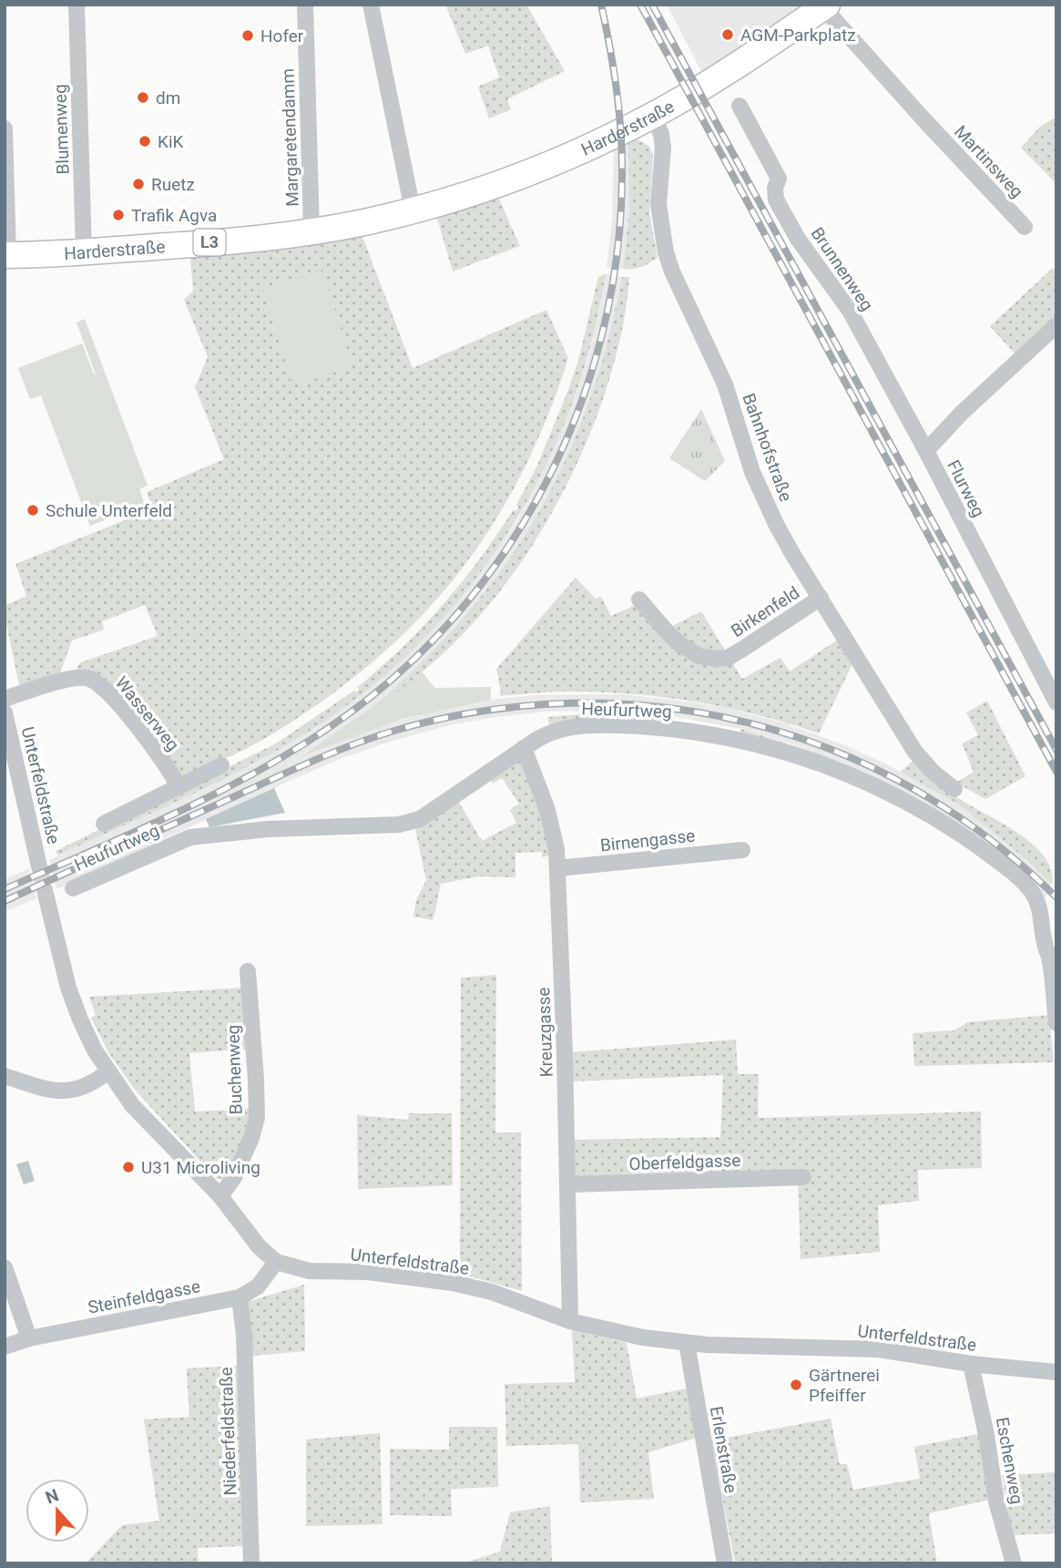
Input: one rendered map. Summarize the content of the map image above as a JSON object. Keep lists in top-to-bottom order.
{
  "streets": {
    "main road": ["Harderstraße", "L3"],
    "street": [
      "Blumenweg",
      "Margaretendamm",
      "Martinsweg",
      "Brunnenweg",
      "Bahnhofstraße",
      "Flurweg",
      "Birkenfeld",
      "Heufurtweg",
      "Wasserweg",
      "Unterfeldstraße",
      "Birnengasse",
      "Kreuzgasse",
      "Buchenweg",
      "Oberfeldgasse",
      "Steinfeldgasse",
      "Niederfeldstraße",
      "Erlenstraße",
      "Eschenweg"
    ]
  },
  "crossings": [
    ["Harderstraße", "Blumenweg"],
    ["Harderstraße", "Margaretendamm"],
    ["Harderstraße", "Martinsweg"],
    ["Harderstraße", "Bahnhofstraße"],
    ["Brunnenweg", "Flurweg"],
    ["Bahnhofstraße", "Birkenfeld"],
    ["Heufurtweg", "Kreuzgasse"],
    ["Unterfeldstraße", "Kreuzgasse"],
    ["Unterfeldstraße", "Buchenweg"],
    ["Unterfeldstraße", "Steinfeldgasse"],
    ["Unterfeldstraße", "Erlenstraße"],
    ["Unterfeldstraße", "Eschenweg"],
    ["Birnengasse", "Kreuzgasse"],
    ["Kreuzgasse", "Oberfeldgasse"],
    ["Steinfeldgasse", "Niederfeldstraße"]
  ],
  "places": [
    "AGM-Parkplatz",
    "Hofer",
    "dm",
    "KiK",
    "Ruetz",
    "Trafik Agva",
    "Schule Unterfeld",
    "U31 Microliving",
    "Gärtnerei Pfeiffer"
  ],
  "north": "top"
}
